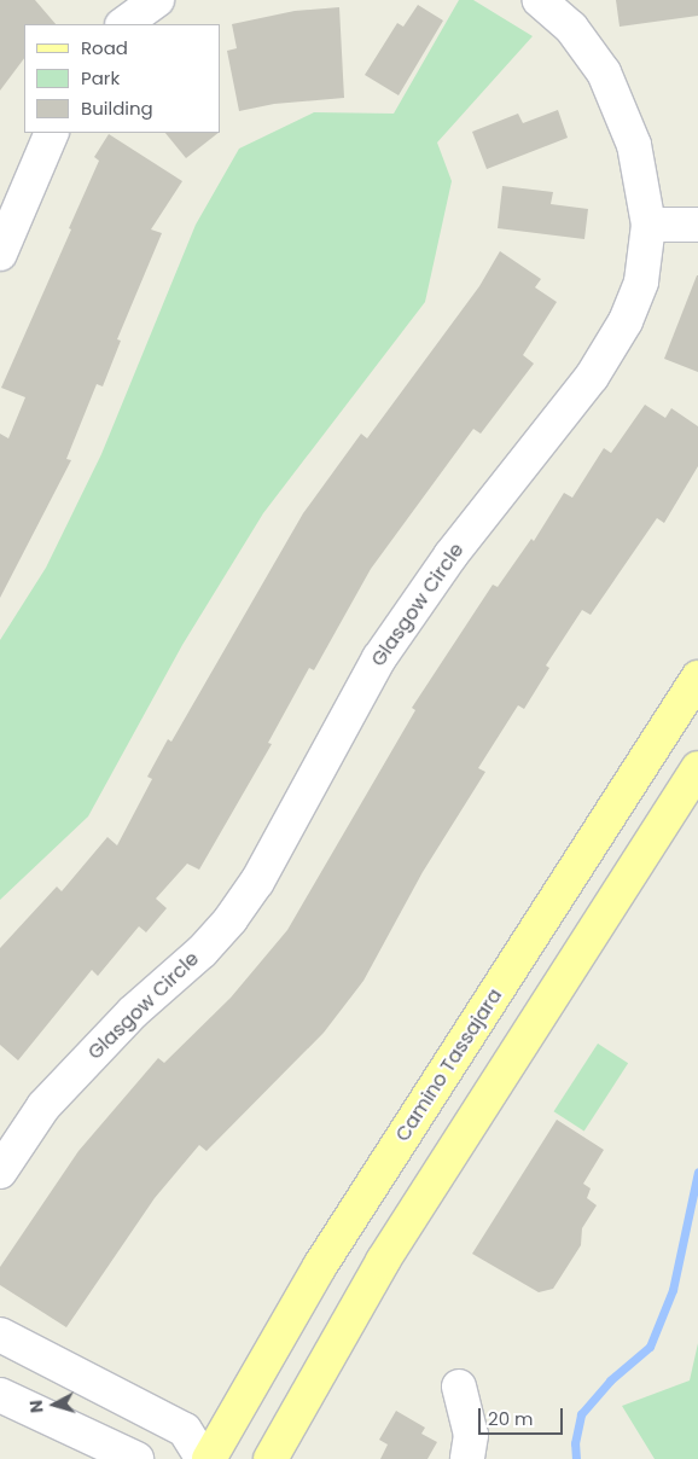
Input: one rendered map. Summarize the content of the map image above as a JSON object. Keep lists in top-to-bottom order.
{
  "streets": {
    "main road": ["Camino Tassajara"],
    "street": ["Glasgow Circle"]
  },
  "legend": ["Road", "Park", "Building"],
  "scale_bar": "20 m",
  "north": "left"
}
